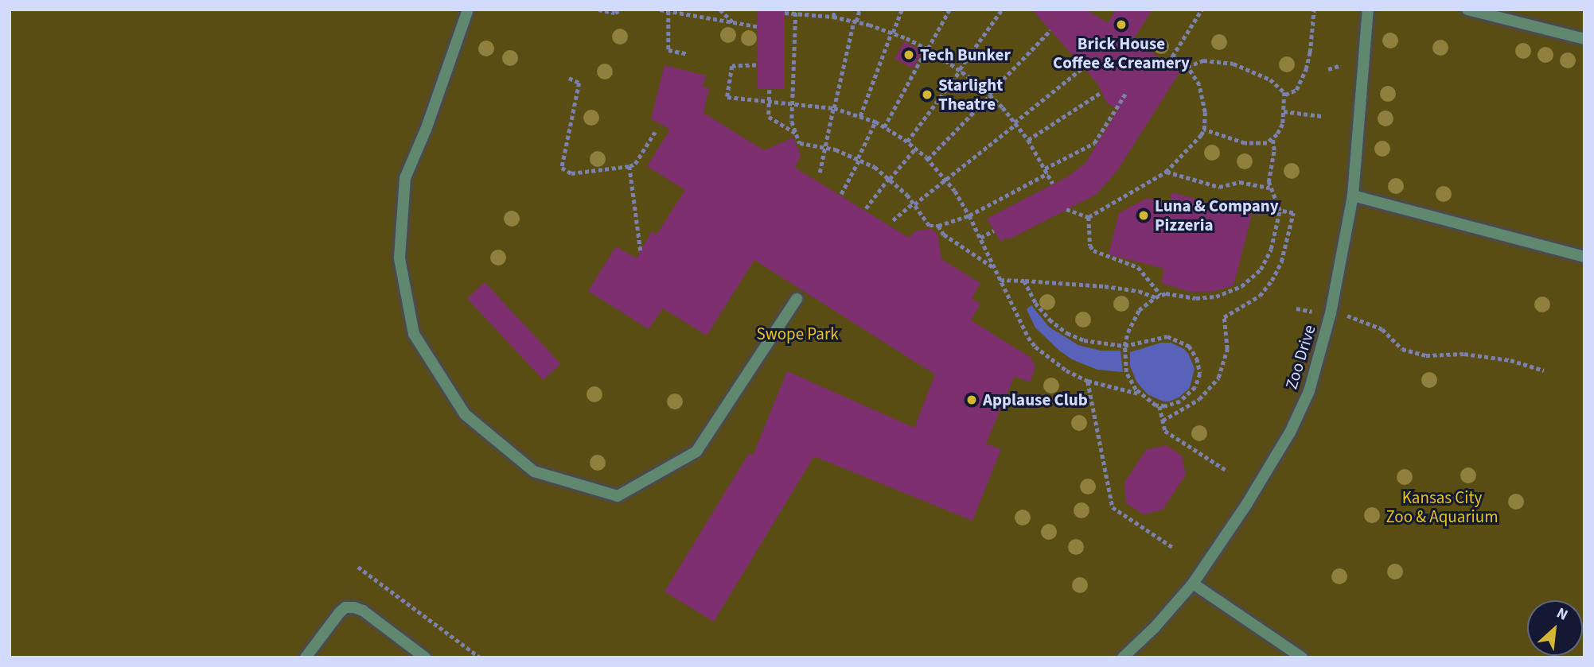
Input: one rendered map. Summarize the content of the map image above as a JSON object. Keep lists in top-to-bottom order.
{
  "streets": {
    "street": ["Zoo Drive"]
  },
  "parks": ["Swope Park", "Kansas City Zoo & Aquarium"],
  "places": [
    "Brick House Coffee & Creamery",
    "Tech Bunker",
    "Starlight Theatre",
    "Luna & Company Pizzeria",
    "Applause Club"
  ],
  "north": "top right"
}
